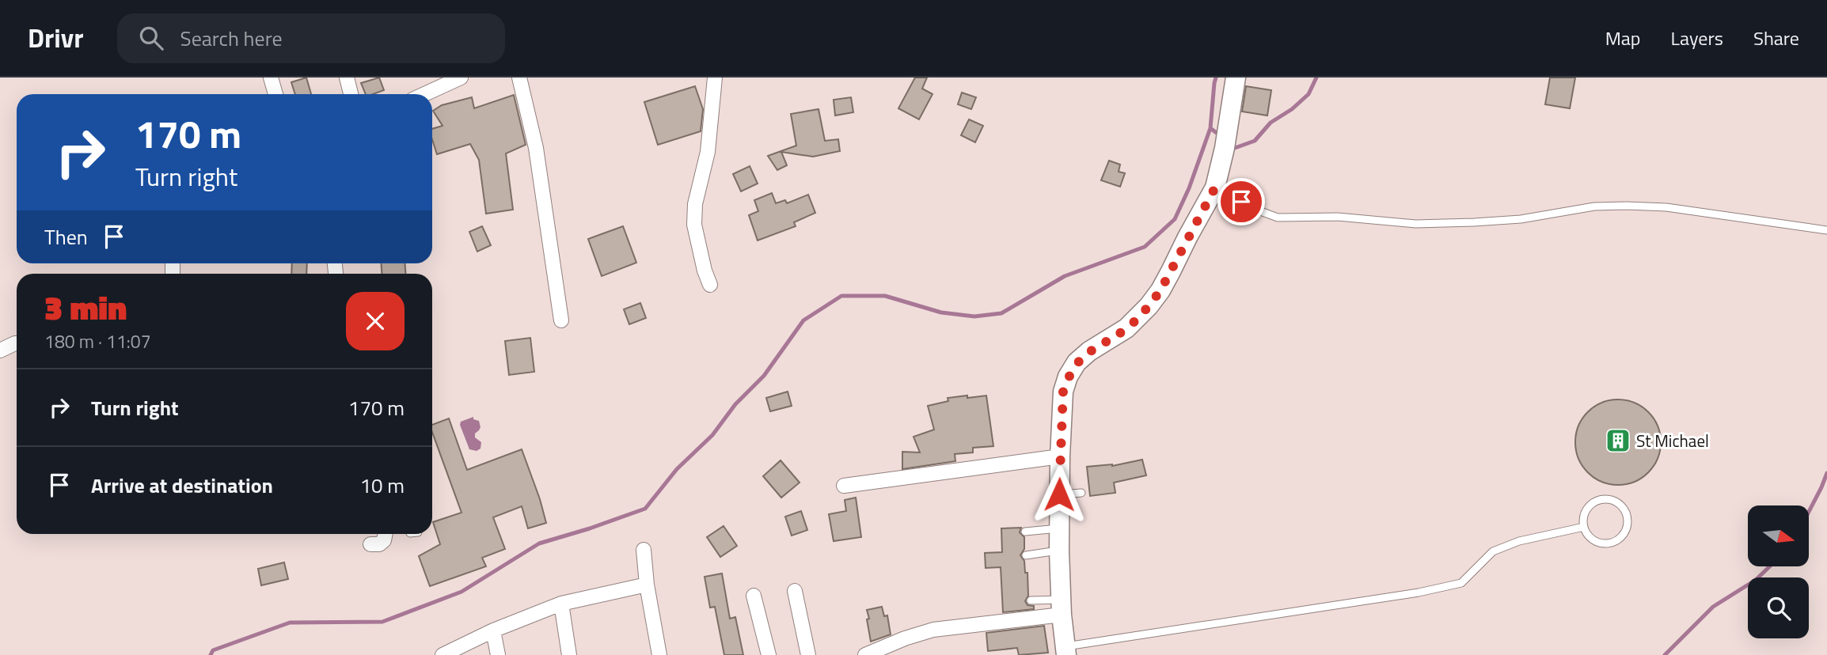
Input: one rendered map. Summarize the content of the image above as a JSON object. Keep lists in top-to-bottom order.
{
  "places": {
    "building": ["St Michael"]
  },
  "north": "right",
  "page": {
    "header": "Drivr",
    "search": "Search here",
    "nav": ["Map", "Layers", "Share"],
    "turn": ["170 m", "Turn right"],
    "then": "Then",
    "heading": ["3 min", "180 m · 11:07"],
    "list": [
      {
        "name": "Turn right",
        "value": "170 m"
      },
      {
        "name": "Arrive at destination",
        "value": "10 m"
      }
    ]
  }
}
